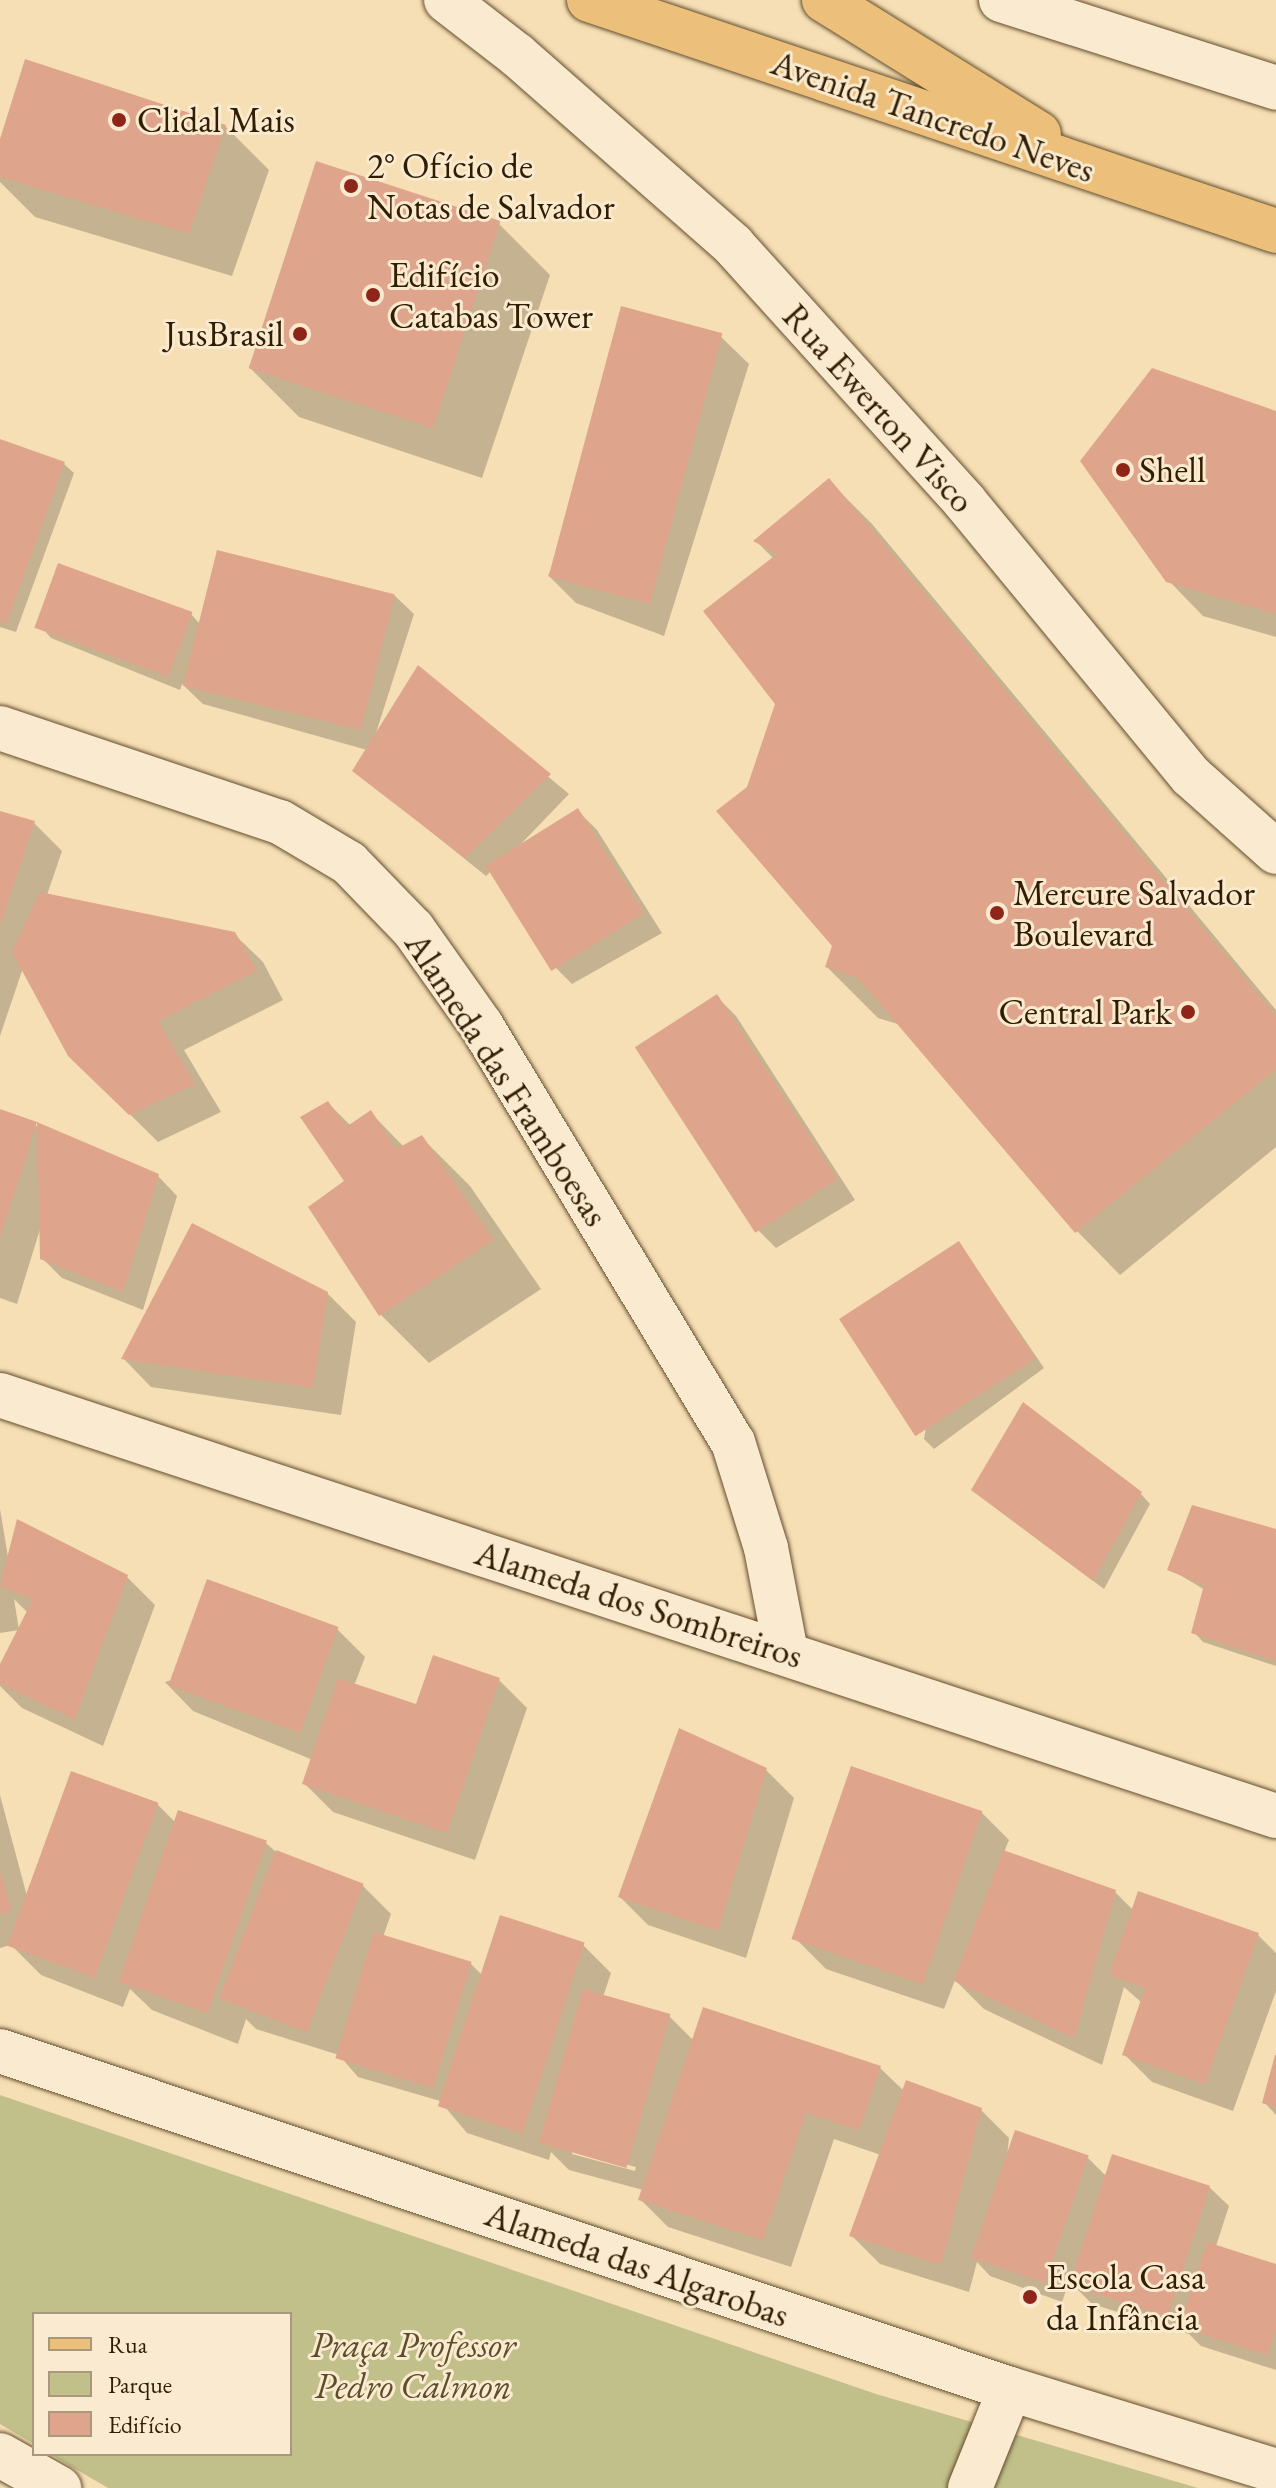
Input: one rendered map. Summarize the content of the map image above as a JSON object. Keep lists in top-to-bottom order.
{
  "streets": {
    "main road": ["Avenida Tancredo Neves"],
    "street": [
      "Rua Ewerton Visco",
      "Alameda das Framboesas",
      "Alameda dos Sombreiros",
      "Alameda das Algarobas"
    ]
  },
  "crossings": [
    ["Alameda das Framboesas", "Alameda dos Sombreiros"]
  ],
  "parks": ["Praça Professor Pedro Calmon"],
  "places": [
    "Clidal Mais",
    "2° Ofício de Notas de Salvador",
    "Edifício Catabas Tower",
    "JusBrasil",
    "Shell",
    "Mercure Salvador Boulevard",
    "Central Park",
    "Escola Casa da Infância"
  ],
  "legend": ["Rua", "Parque", "Edifício"]
}
